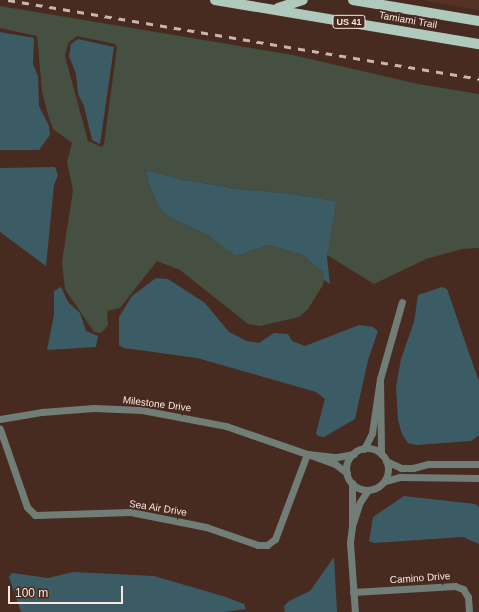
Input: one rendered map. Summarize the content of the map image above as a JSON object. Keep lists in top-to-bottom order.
{
  "streets": {
    "main road": ["Tamiami Trail", "US 41"],
    "street": ["Milestone Drive", "Sea Air Drive", "Camino Drive"]
  },
  "crossings": [
    ["Milestone Drive", "Sea Air Drive"]
  ],
  "scale_bar": "100 m"
}
